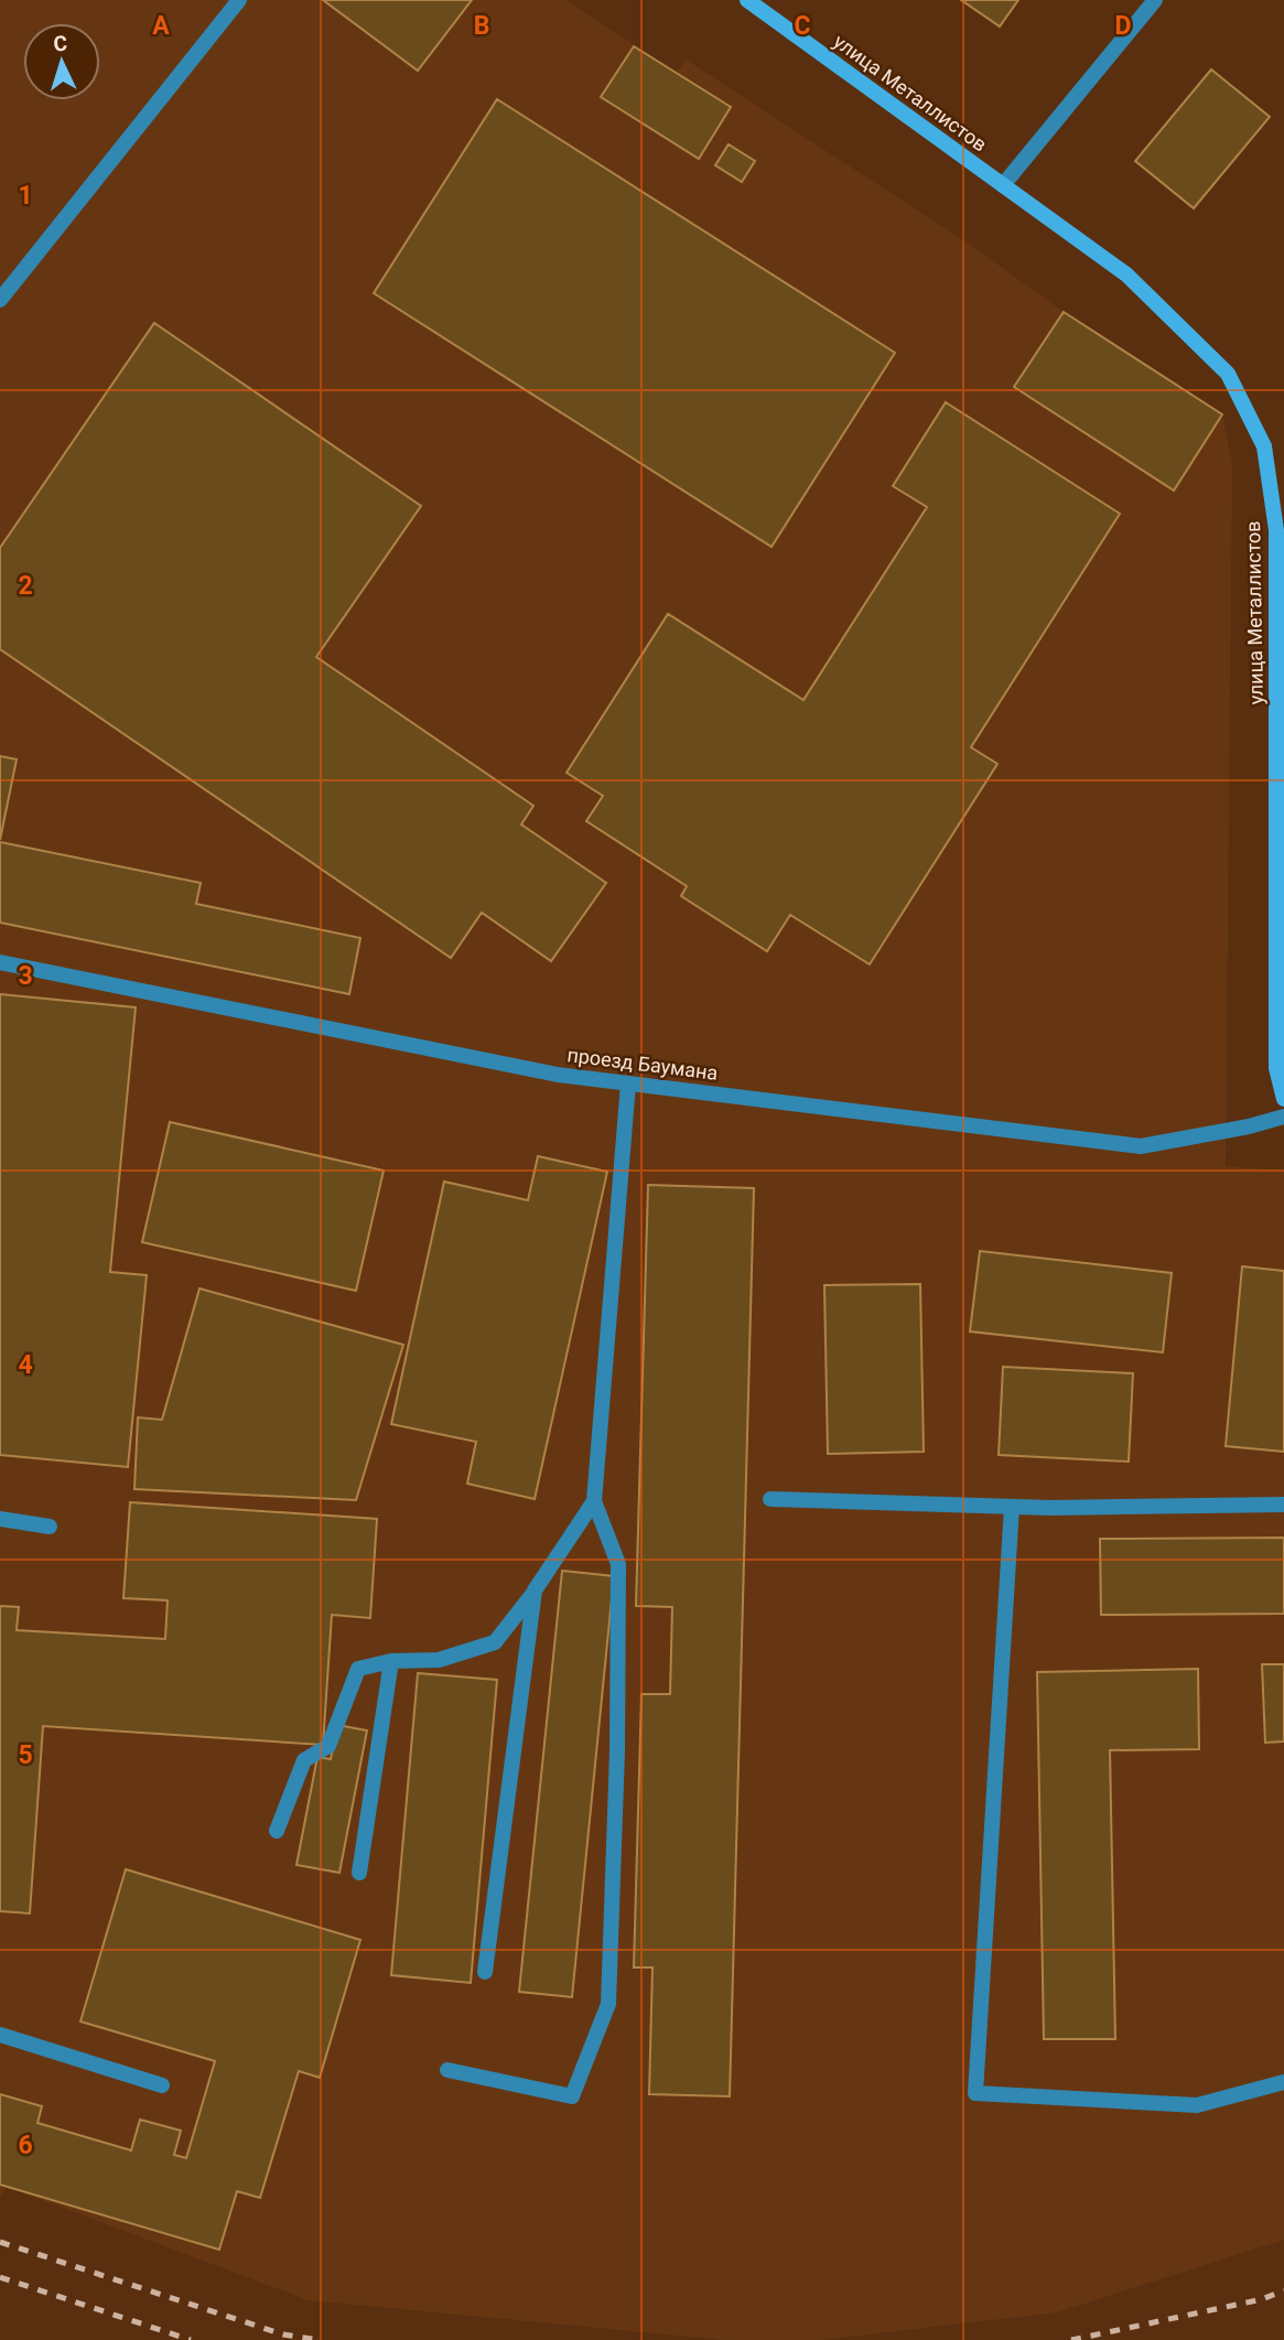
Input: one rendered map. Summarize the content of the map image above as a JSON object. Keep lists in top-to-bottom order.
{
  "streets": {
    "street": ["улица Металлистов", "проезд Баумана"]
  },
  "north": "top",
  "grid": {
    "columns": [
      "A",
      "B",
      "C",
      "D"
    ],
    "rows": [
      "1",
      "2",
      "3",
      "4",
      "5",
      "6"
    ]
  }
}
